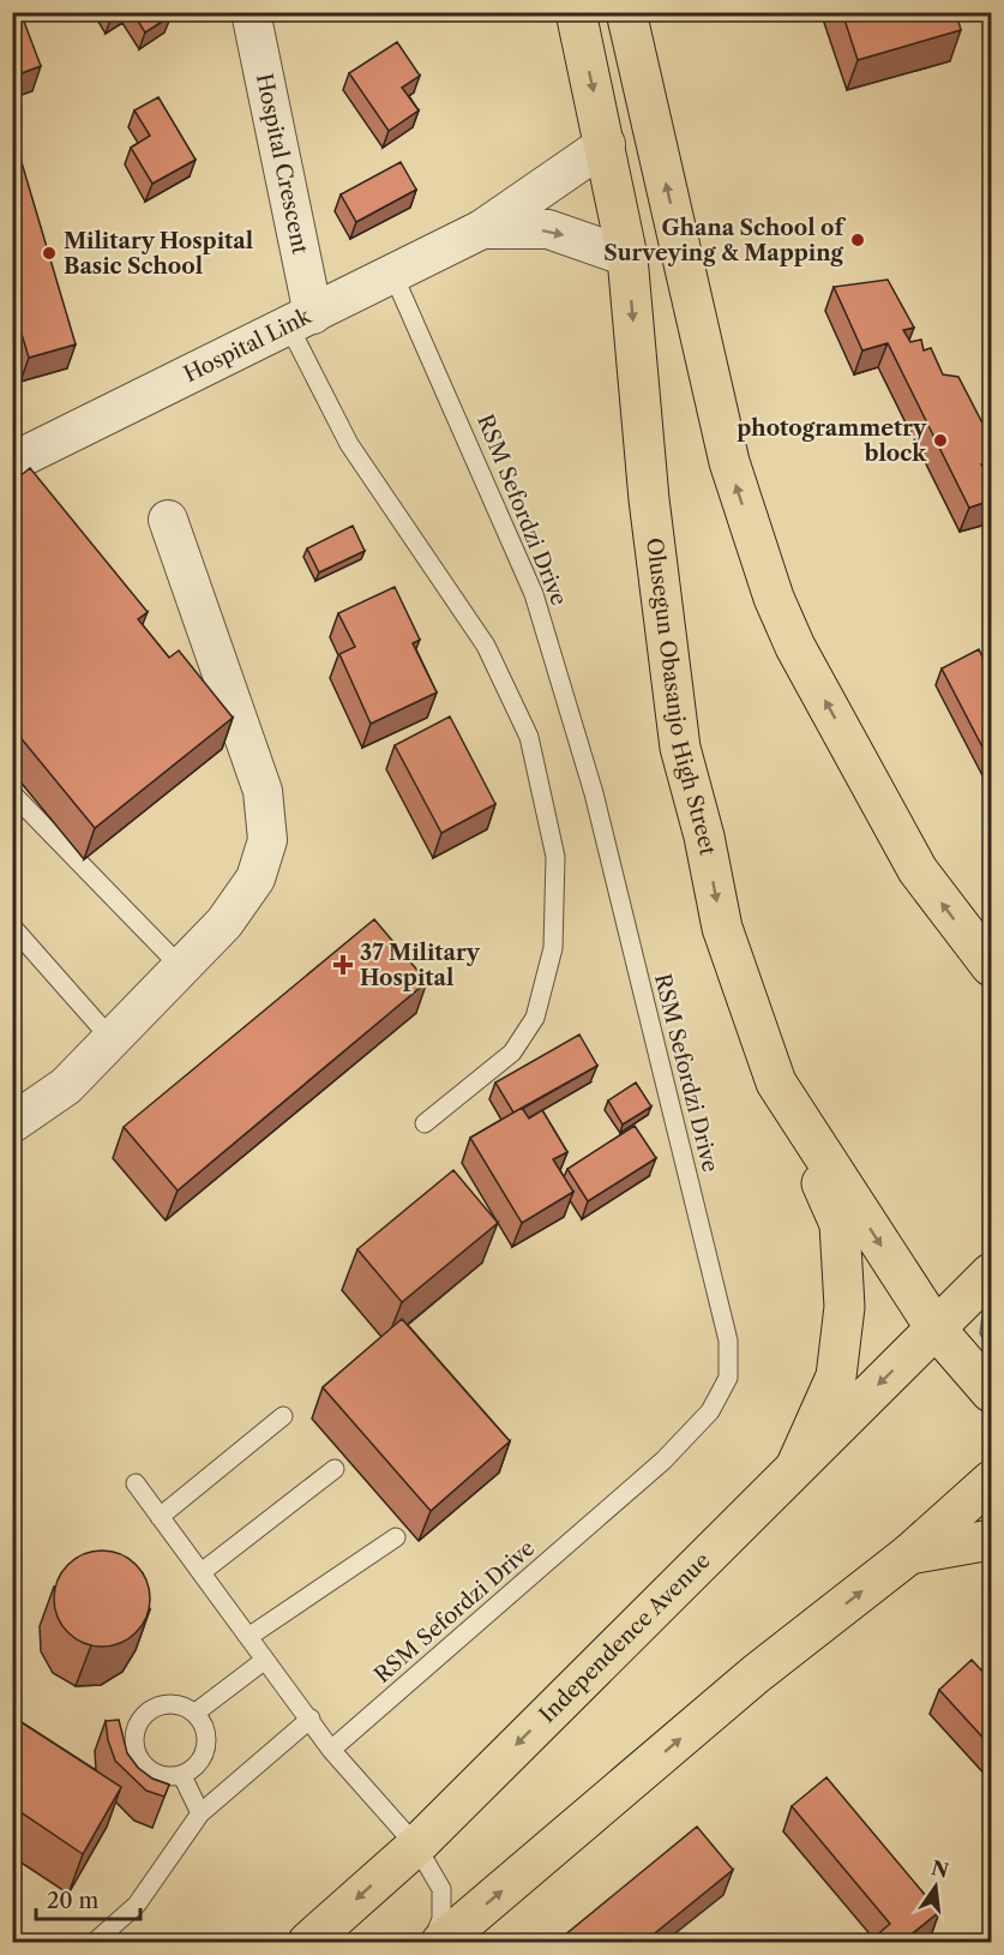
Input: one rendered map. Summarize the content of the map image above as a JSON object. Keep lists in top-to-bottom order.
{
  "streets": {
    "main road": ["Olusegun Obasanjo High Street", "Independence Avenue"],
    "street": ["Hospital Crescent", "Hospital Link"],
    "lane": ["RSM Sefordzi Drive"]
  },
  "crossings": [
    ["Hospital Crescent", "Hospital Link"],
    ["Hospital Link", "RSM Sefordzi Drive"],
    ["Hospital Link", "Olusegun Obasanjo High Street"],
    ["Olusegun Obasanjo High Street", "Independence Avenue"]
  ],
  "places": {
    "other": ["Ghana School of Surveying & Mapping", "Military Hospital Basic School", "photogrammetry block"],
    "health": ["37 Military Hospital"]
  },
  "scale_bar": "20 m",
  "north": "top"
}
